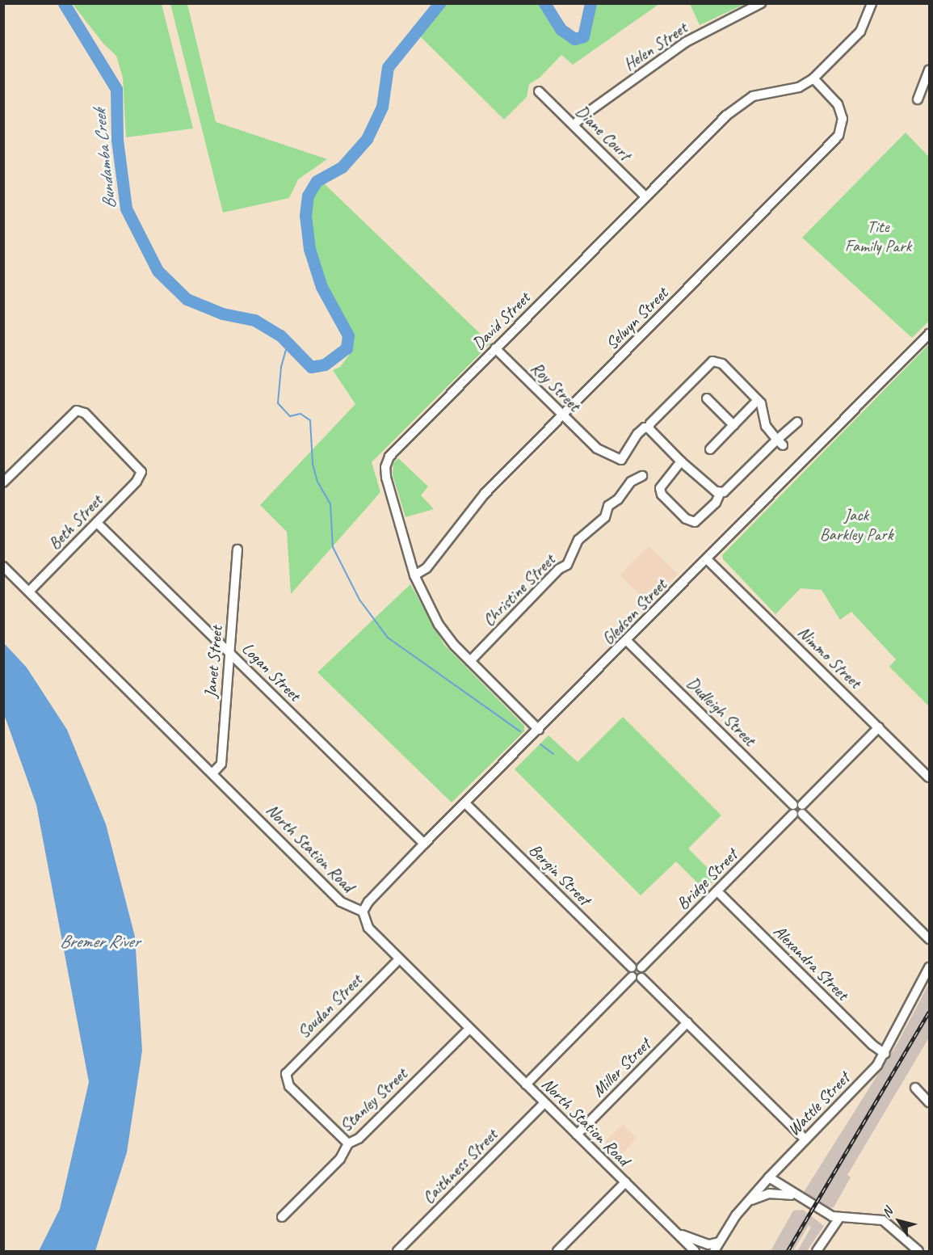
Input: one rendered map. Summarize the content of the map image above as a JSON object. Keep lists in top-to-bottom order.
{
  "streets": {
    "street": [
      "Helen Street",
      "Diane Court",
      "Selwyn Street",
      "David Street",
      "Roy Street",
      "Beth Street",
      "Christine Street",
      "Gledson Street",
      "Nimmo Street",
      "Janet Street",
      "Logan Street",
      "Dudleigh Street",
      "North Station Road",
      "Bergin Street",
      "Bridge Street",
      "Alexandra Street",
      "Soudan Street",
      "Miller Street",
      "Stanley Street",
      "Wattle Street",
      "Caithness Street"
    ]
  },
  "crossings": [
    ["Helen Street", "Diane Court"],
    ["Diane Court", "David Street"],
    ["Selwyn Street", "David Street"],
    ["Selwyn Street", "Roy Street"],
    ["David Street", "Roy Street"],
    ["David Street", "Christine Street"],
    ["David Street", "Gledson Street"],
    ["Beth Street", "Logan Street"],
    ["Beth Street", "North Station Road"],
    ["Gledson Street", "Nimmo Street"],
    ["Gledson Street", "Logan Street"],
    ["Gledson Street", "Dudleigh Street"],
    ["Gledson Street", "North Station Road"],
    ["Gledson Street", "Bergin Street"],
    ["Nimmo Street", "Bridge Street"],
    ["Janet Street", "Logan Street"],
    ["Janet Street", "North Station Road"],
    ["Dudleigh Street", "Bridge Street"],
    ["North Station Road", "Soudan Street"],
    ["North Station Road", "Miller Street"],
    ["North Station Road", "Stanley Street"],
    ["North Station Road", "Caithness Street"],
    ["Bridge Street", "Alexandra Street"],
    ["Alexandra Street", "Wattle Street"],
    ["Soudan Street", "Stanley Street"]
  ],
  "water": ["Bundamba Creek", "Bremer River"],
  "parks": ["Tite Family Park", "Jack Barkley Park"],
  "north": "top left"
}
